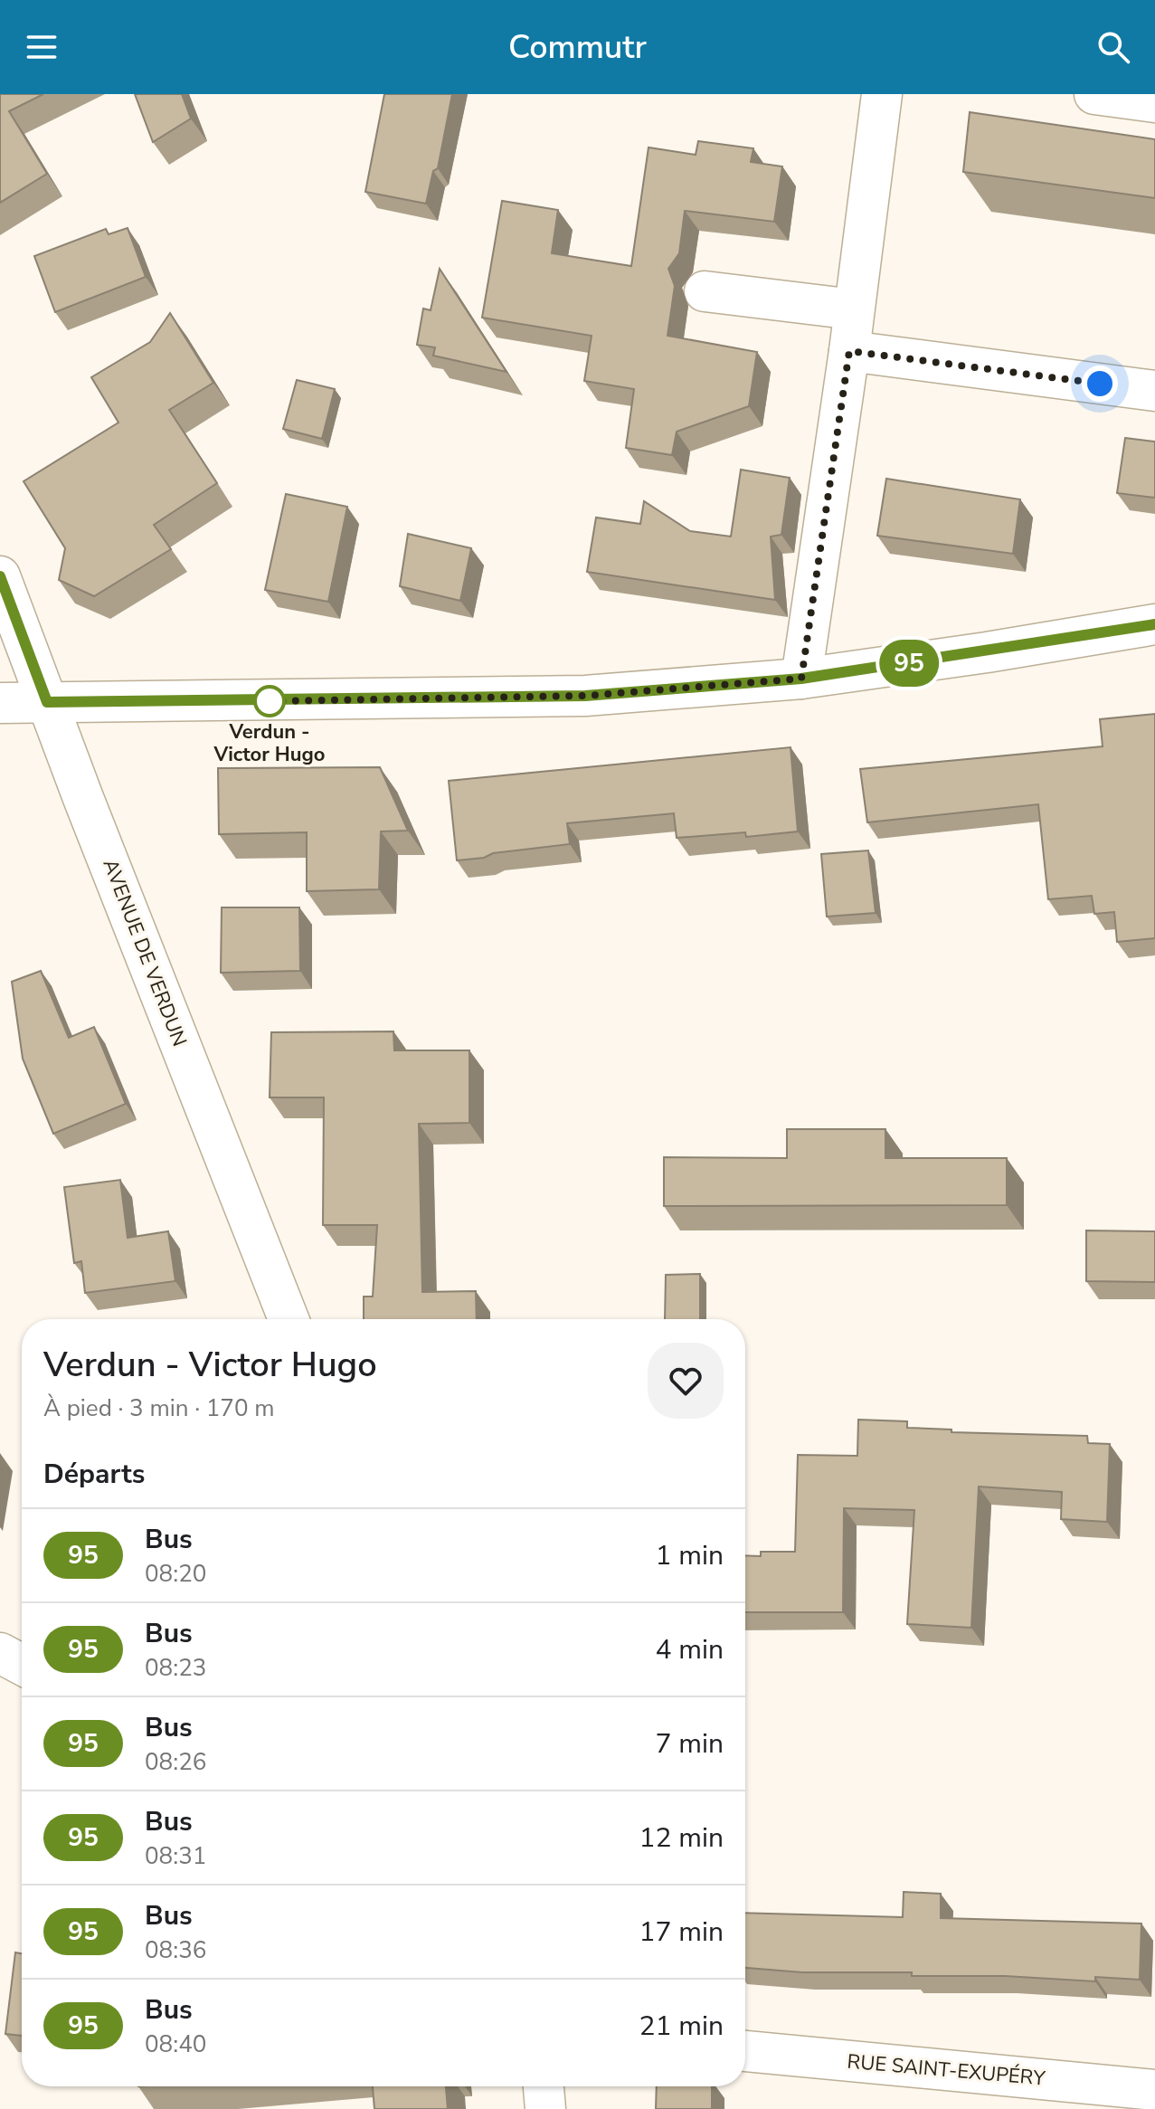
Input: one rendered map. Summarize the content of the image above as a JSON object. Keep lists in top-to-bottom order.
{
  "streets": {
    "street": ["AVENUE DE VERDUN", "RUE SAINT-EXUPÉRY"]
  },
  "places": ["Verdun - Victor Hugo"],
  "lines": ["bus line 95"],
  "page": {
    "header": "Commutr",
    "on_map": "95",
    "heading": [
      ["Verdun - Victor Hugo", "À pied · 3 min · 170 m"],
      "Départs"
    ],
    "list": [
      {
        "mark": "95",
        "name": "Bus",
        "note": "08:20",
        "value": "1 min"
      },
      {
        "mark": "95",
        "name": "Bus",
        "note": "08:23",
        "value": "4 min"
      },
      {
        "mark": "95",
        "name": "Bus",
        "note": "08:26",
        "value": "7 min"
      },
      {
        "mark": "95",
        "name": "Bus",
        "note": "08:31",
        "value": "12 min"
      },
      {
        "mark": "95",
        "name": "Bus",
        "note": "08:36",
        "value": "17 min"
      },
      {
        "mark": "95",
        "name": "Bus",
        "note": "08:40",
        "value": "21 min"
      }
    ]
  }
}
